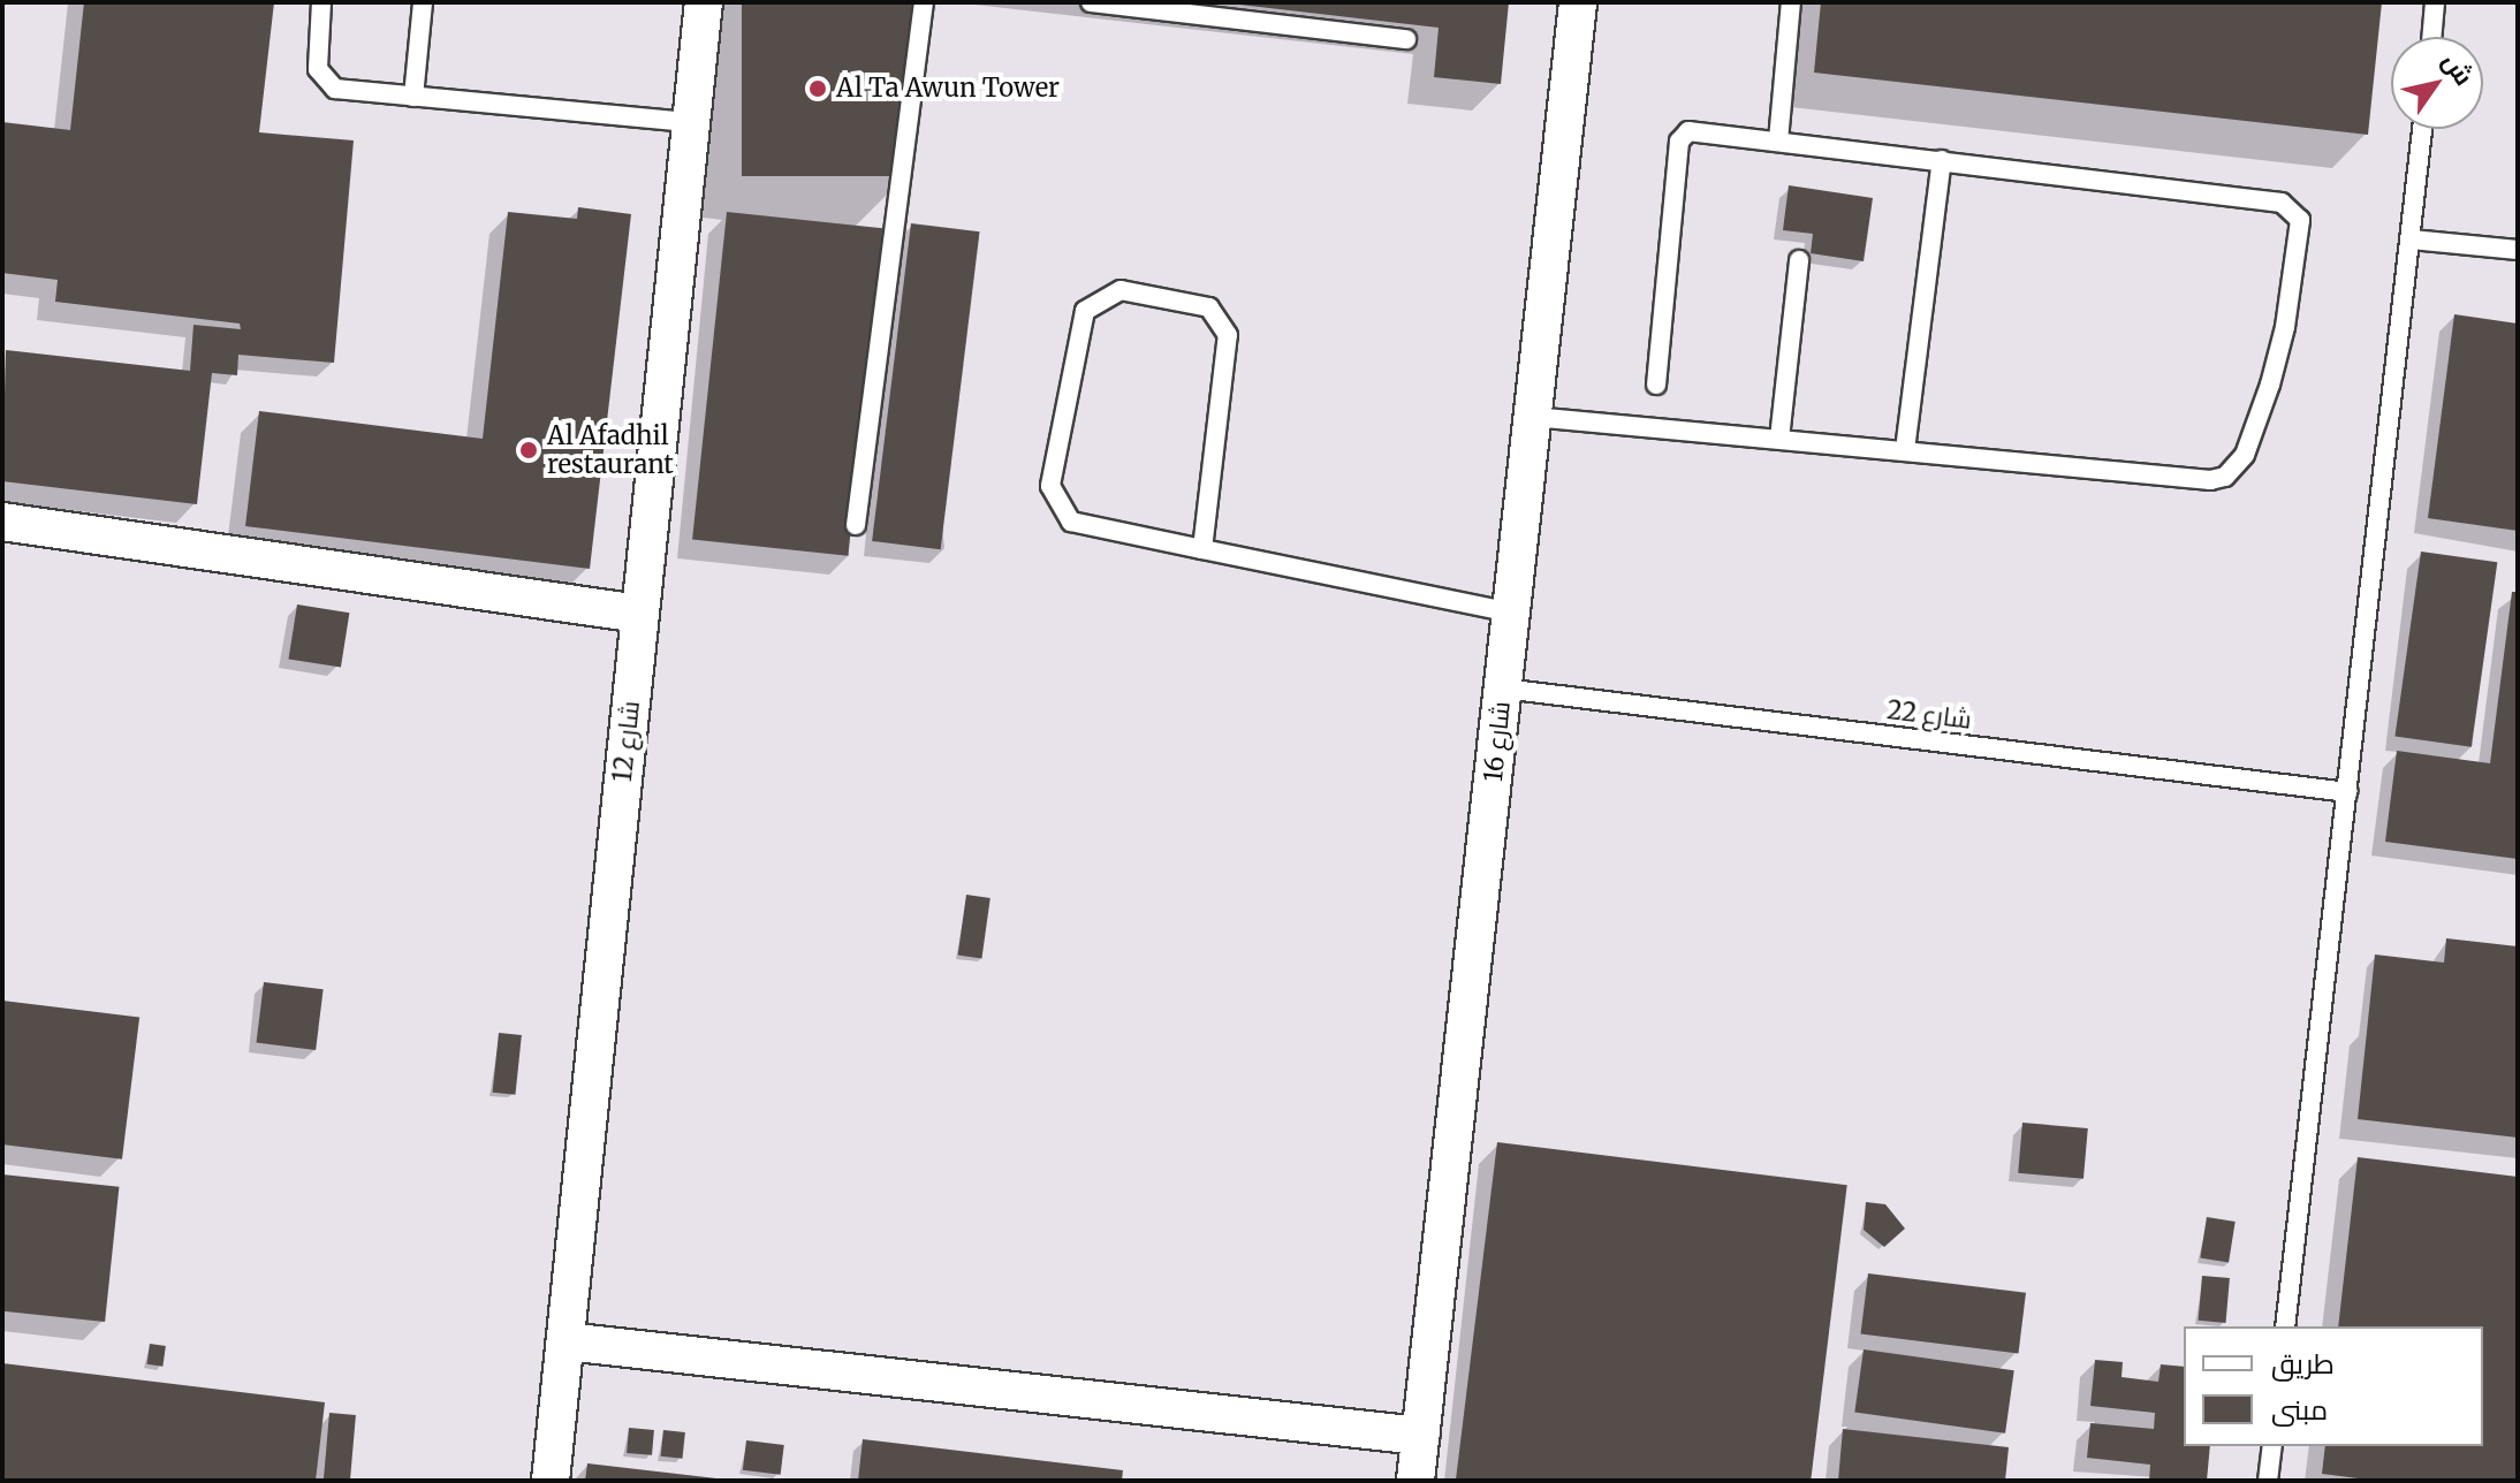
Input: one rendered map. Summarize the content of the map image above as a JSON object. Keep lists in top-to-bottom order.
{
  "streets": {
    "street": ["شارع 12", "شارع 16"],
    "lane": ["شارع 22"]
  },
  "crossings": [
    ["شارع 22", "شارع 16"]
  ],
  "places": ["Al Ta Awun Tower", "Al Afadhil restaurant"],
  "legend": ["طريق", "مبنى"],
  "north": "top right"
}
